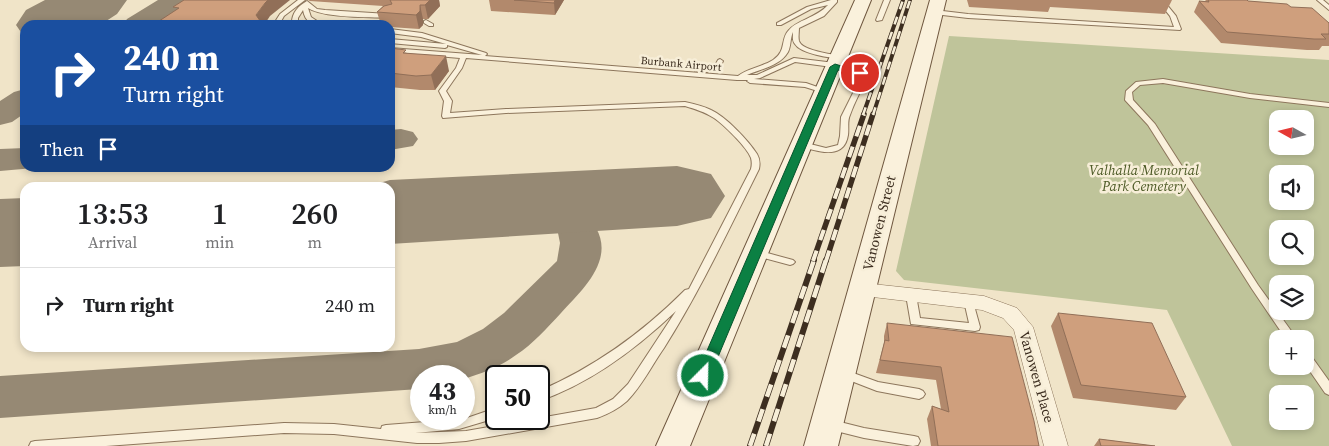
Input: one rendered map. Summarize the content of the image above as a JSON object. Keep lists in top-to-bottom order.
{
  "streets": {
    "main road": ["Vanowen Street"],
    "street": ["Vanowen Place"],
    "lane": ["Burbank Airport"]
  },
  "crossings": [
    ["Vanowen Street", "Vanowen Place"]
  ],
  "parks": ["Valhalla Memorial Park Cemetery"],
  "north": "left",
  "page": {
    "turn": ["240 m", "Turn right"],
    "map_buttons": ["+", "−"],
    "then": "Then",
    "eta": [
      "13:53",
      "Arrival",
      "1",
      "min",
      "260",
      "m"
    ],
    "list": [
      {
        "name": "Turn right",
        "value": "240 m"
      }
    ],
    "speed": "43 km/h",
    "limit": "50"
  }
}
